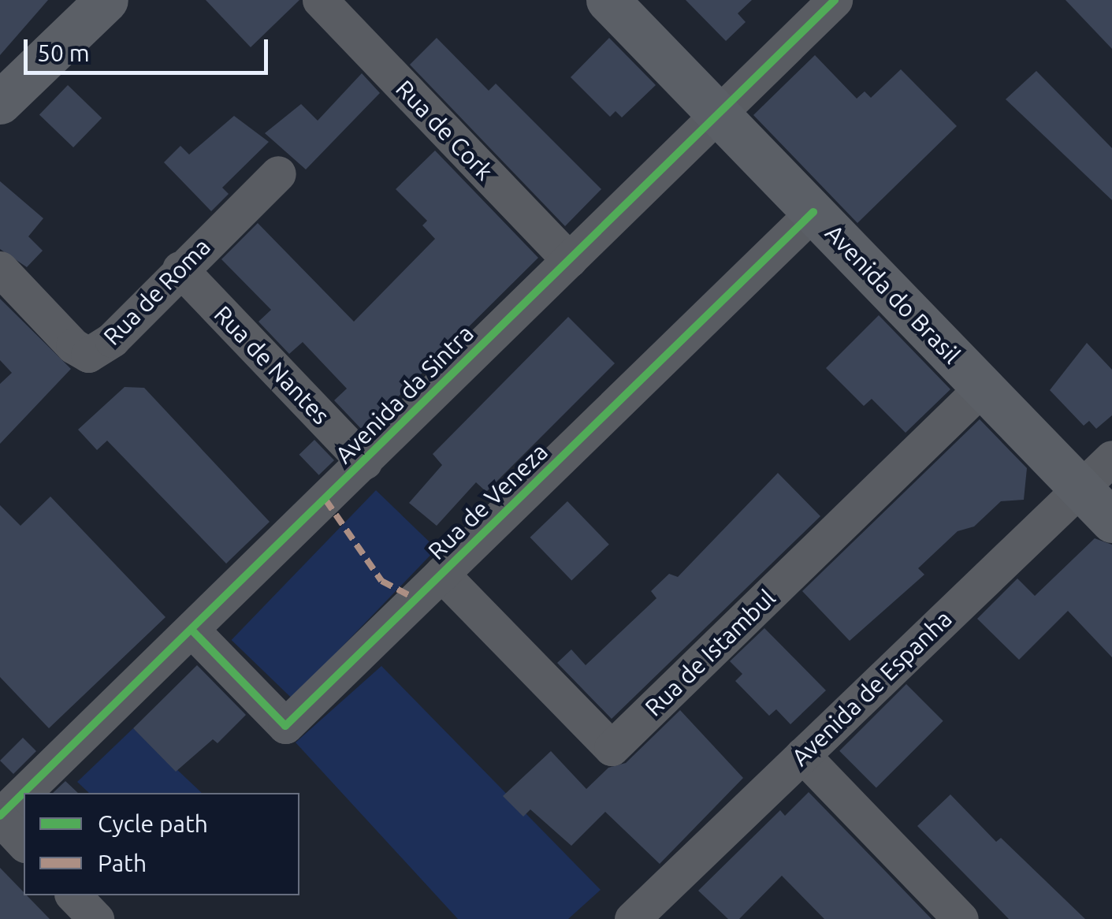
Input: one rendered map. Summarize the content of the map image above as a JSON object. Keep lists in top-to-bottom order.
{
  "streets": {
    "street": [
      "Rua de Cork",
      "Rua de Roma",
      "Avenida do Brasil",
      "Rua de Nantes",
      "Avenida da Sintra",
      "Rua de Veneza",
      "Rua de Istambul",
      "Avenida de Espanha"
    ]
  },
  "crossings": [
    ["Rua de Cork", "Avenida da Sintra"],
    ["Rua de Roma", "Rua de Nantes"],
    ["Avenida do Brasil", "Avenida da Sintra"],
    ["Avenida do Brasil", "Rua de Veneza"],
    ["Avenida do Brasil", "Rua de Istambul"],
    ["Avenida do Brasil", "Avenida de Espanha"],
    ["Rua de Nantes", "Avenida da Sintra"],
    ["Avenida da Sintra", "Rua de Veneza"],
    ["Rua de Veneza", "Rua de Istambul"]
  ],
  "legend": ["Cycle path", "Path"],
  "scale_bar": "50 m"
}
